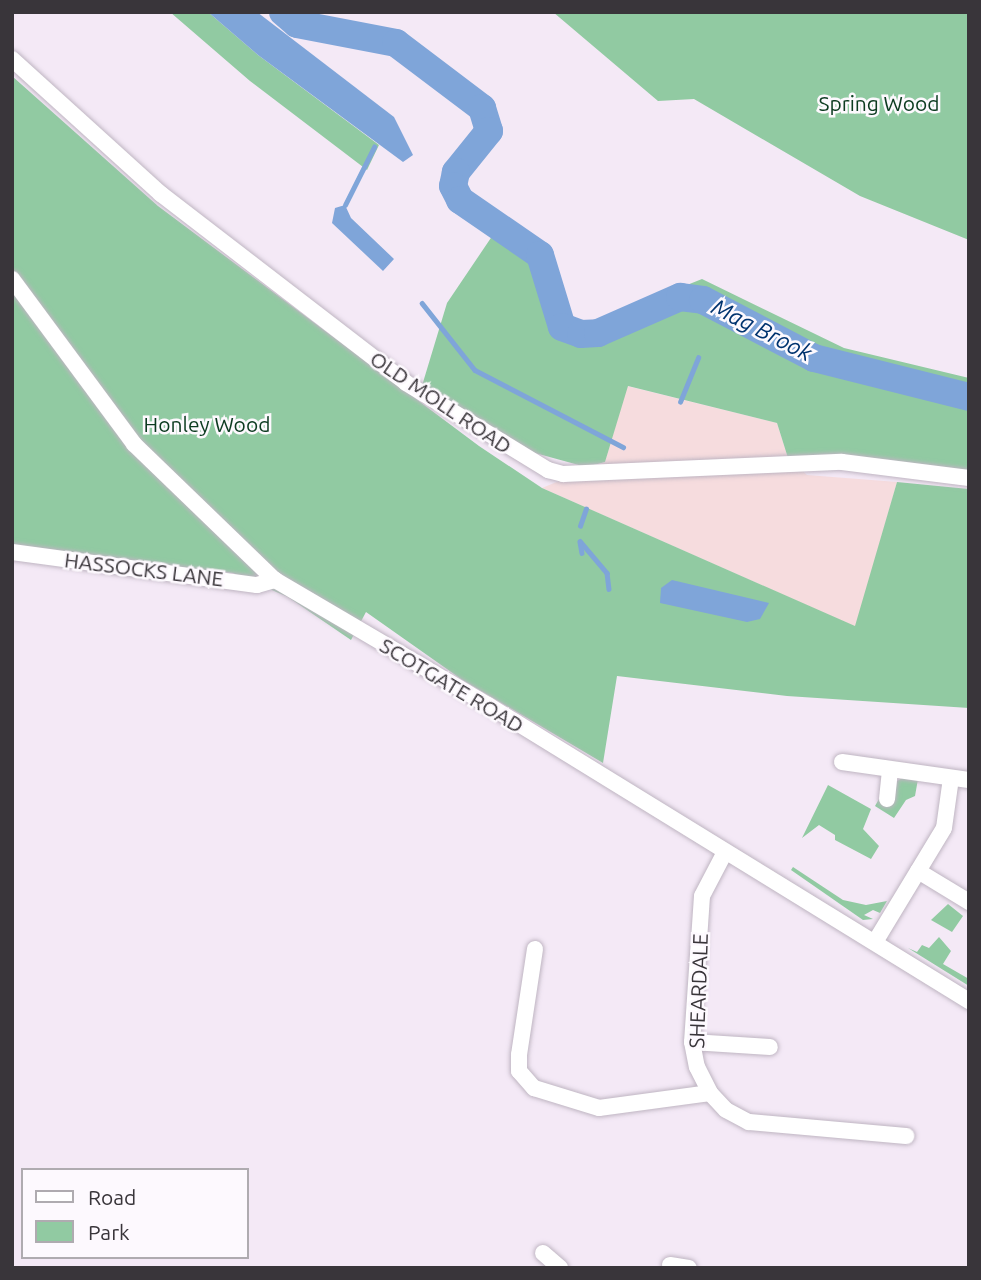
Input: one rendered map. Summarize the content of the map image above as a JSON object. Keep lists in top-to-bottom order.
{
  "streets": {
    "street": [
      "OLD MOLL ROAD",
      "HASSOCKS LANE",
      "SCOTGATE ROAD",
      "SHEARDALE"
    ]
  },
  "crossings": [
    ["HASSOCKS LANE", "SCOTGATE ROAD"],
    ["SCOTGATE ROAD", "SHEARDALE"]
  ],
  "water": ["Mag Brook"],
  "parks": ["Spring Wood", "Honley Wood"],
  "legend": ["Road", "Park"]
}
